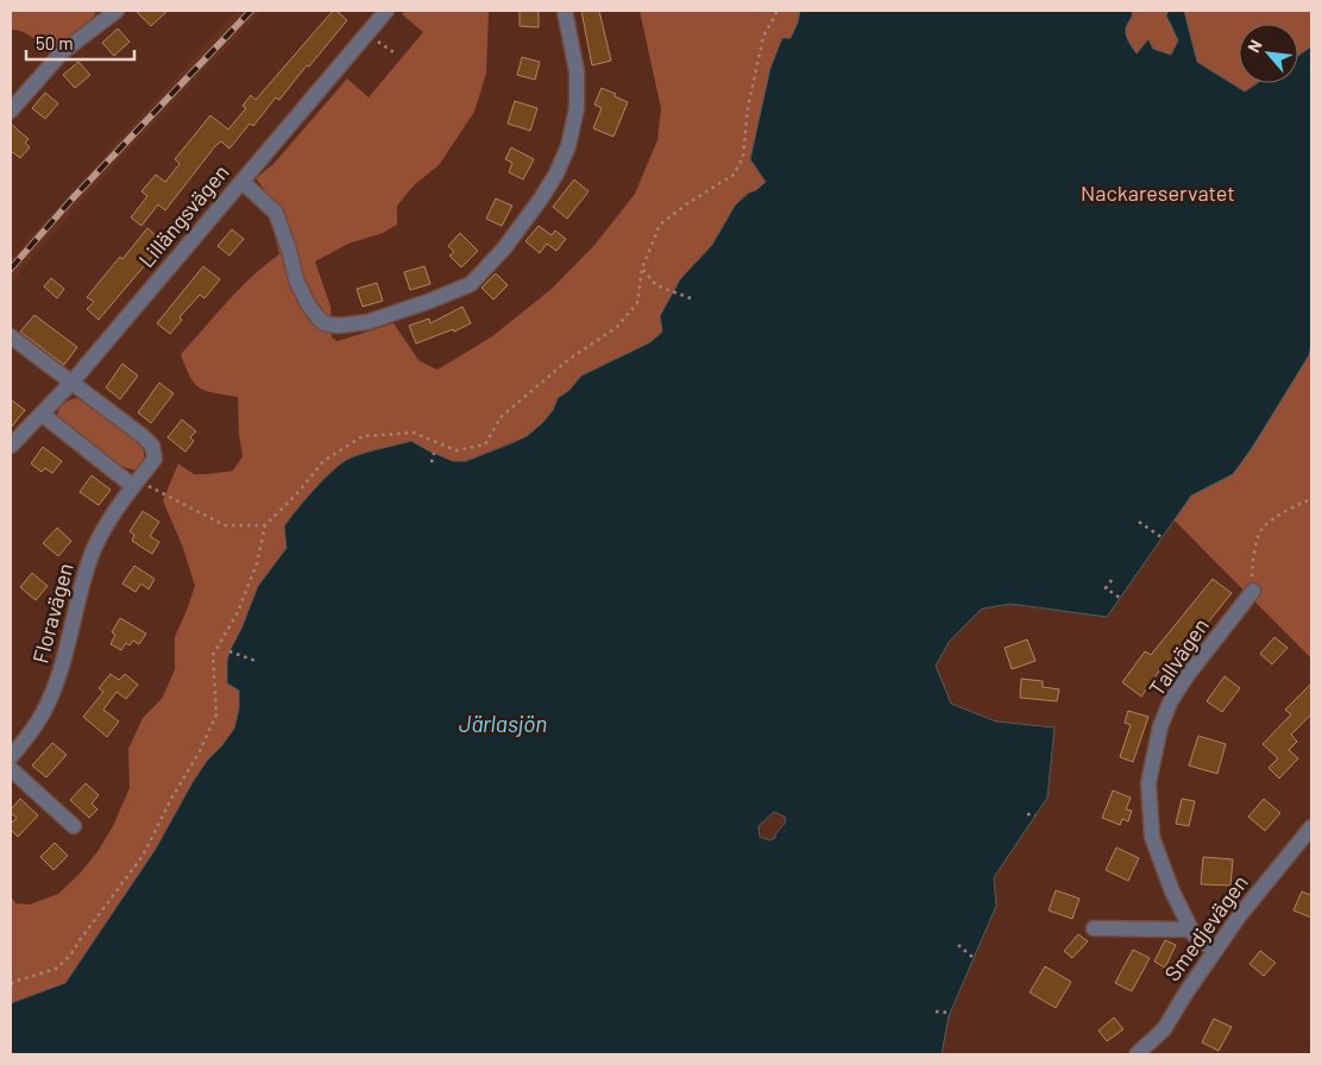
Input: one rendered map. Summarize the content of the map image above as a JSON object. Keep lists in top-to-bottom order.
{
  "streets": {
    "street": [
      "Lillängsvägen",
      "Floravägen",
      "Tallvägen",
      "Smedjevägen"
    ]
  },
  "crossings": [
    ["Lillängsvägen", "Floravägen"],
    ["Tallvägen", "Smedjevägen"]
  ],
  "water": ["Järlasjön"],
  "parks": ["Nackareservatet"],
  "scale_bar": "50 m",
  "north": "top left"
}
